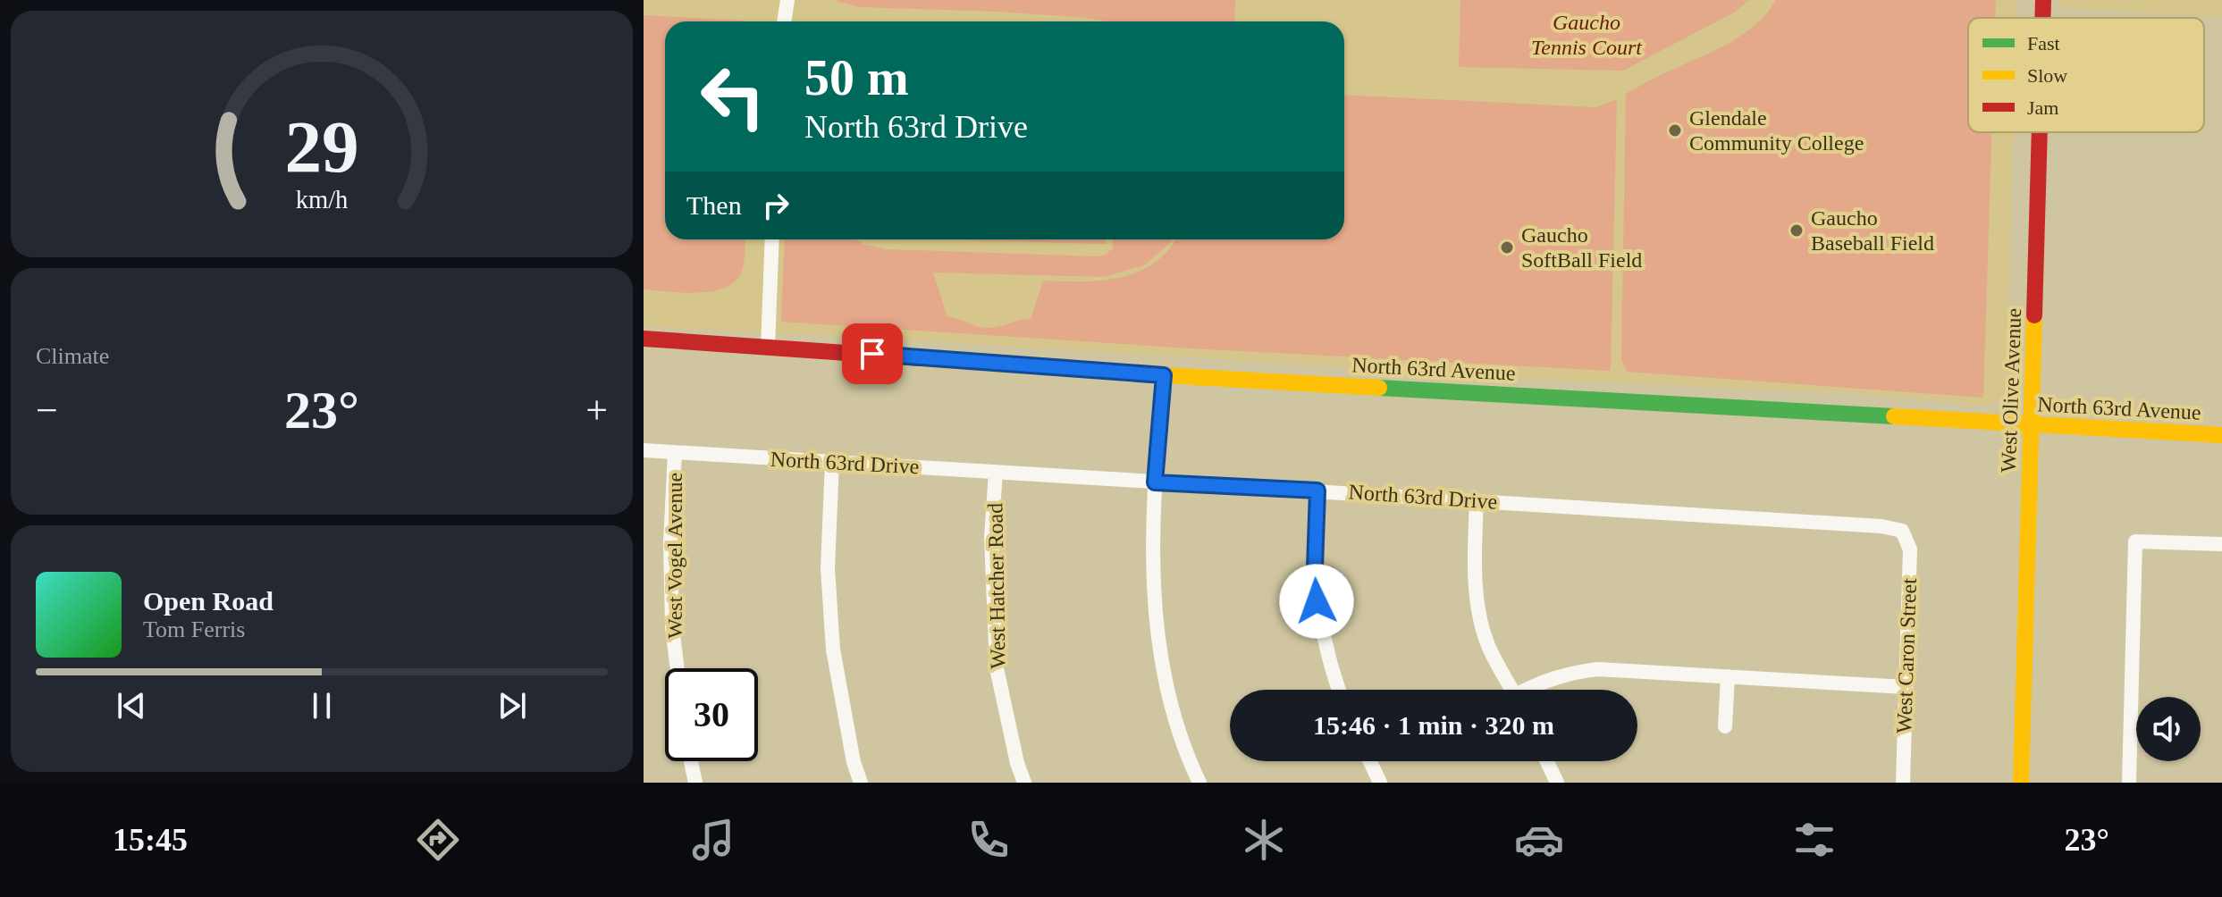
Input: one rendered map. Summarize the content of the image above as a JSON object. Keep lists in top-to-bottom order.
{
  "streets": {
    "street": [
      "North 63rd Avenue",
      "West Olive Avenue",
      "North 63rd Drive",
      "West Vogel Avenue",
      "West Hatcher Road",
      "West Caron Street"
    ]
  },
  "crossings": [
    ["North 63rd Avenue", "West Olive Avenue"],
    ["North 63rd Drive", "West Vogel Avenue"],
    ["North 63rd Drive", "West Hatcher Road"],
    ["North 63rd Drive", "West Caron Street"]
  ],
  "parks": ["Gaucho Tennis Court"],
  "places": ["Glendale Community College", "Gaucho Baseball Field", "Gaucho SoftBall Field"],
  "legend": ["Fast", "Slow", "Jam"],
  "page": {
    "turn": ["50 m", "North 63rd Drive"],
    "then": "Then",
    "tile": "Climate",
    "heat": ["−", "23°", "+"],
    "song": ["Open Road", "Tom Ferris"],
    "limit": "30",
    "trip": "15:46 · 1 min · 320 m",
    "tabs": ["15:45", "23°"],
    "gauge": ["29", "km/h"]
  }
}
